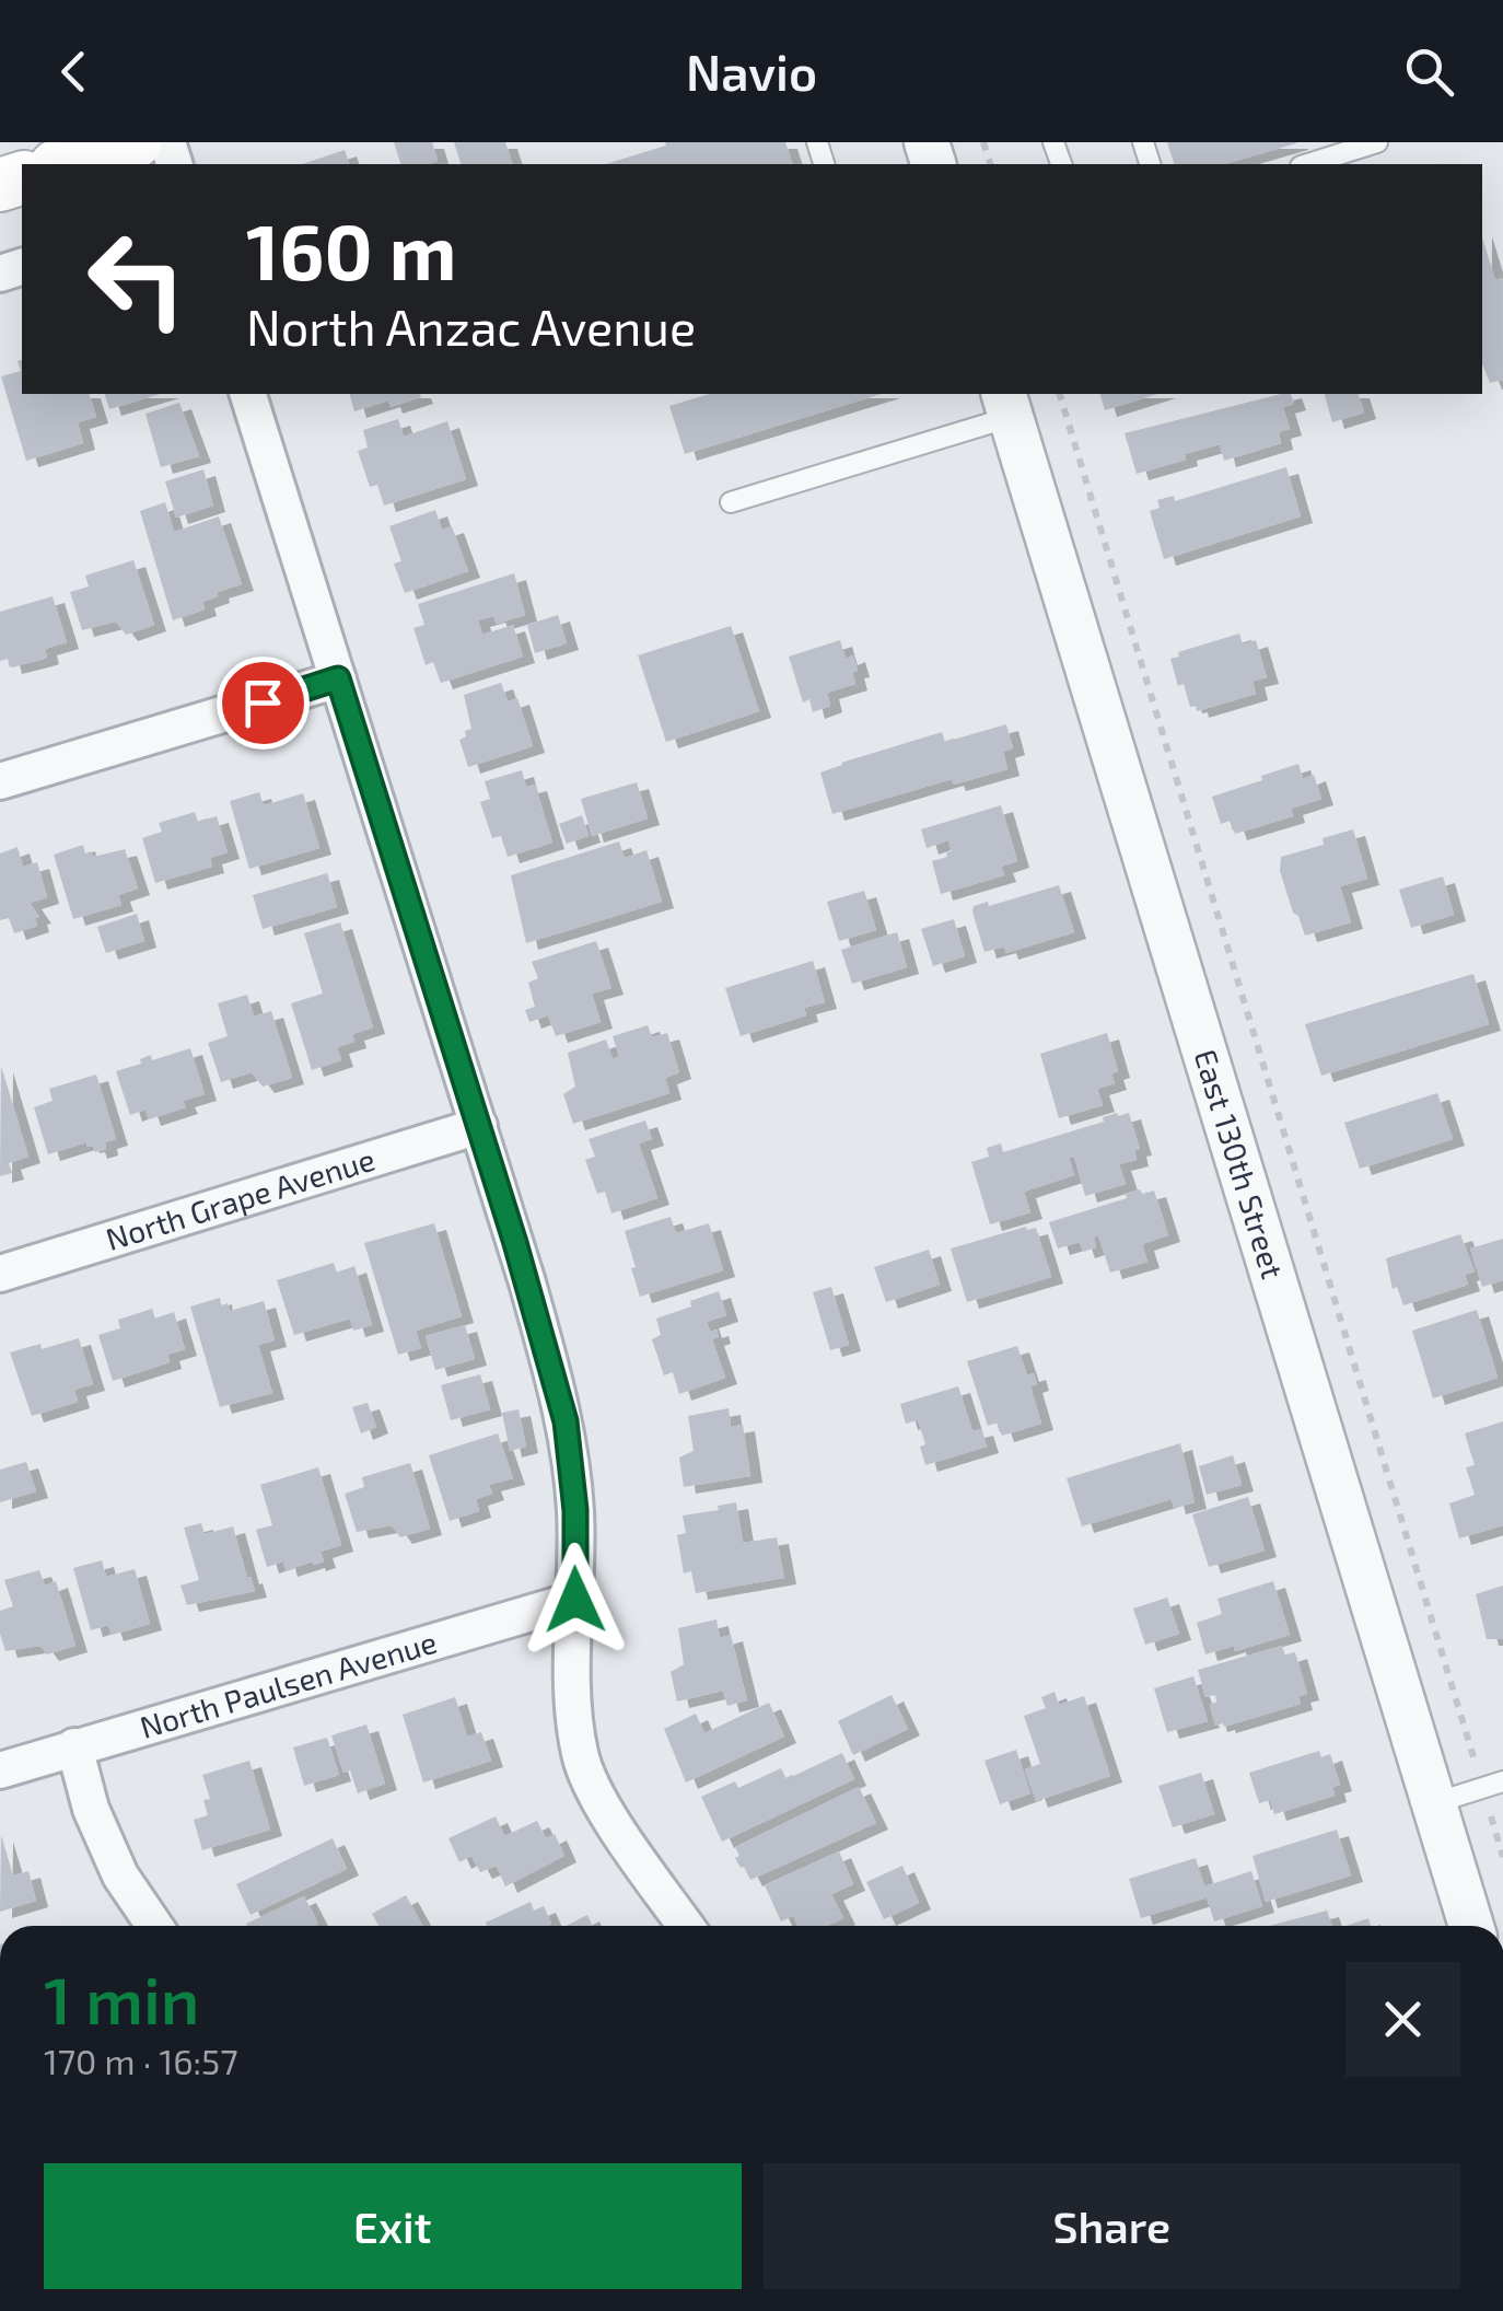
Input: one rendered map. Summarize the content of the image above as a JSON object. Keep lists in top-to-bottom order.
{
  "streets": {
    "street": ["East 130th Street", "North Grape Avenue", "North Paulsen Avenue"]
  },
  "page": {
    "header": "Navio",
    "turn": ["160 m", "North Anzac Avenue"],
    "heading": ["1 min", "170 m · 16:57"],
    "buttons": ["Exit", "Share"]
  }
}
